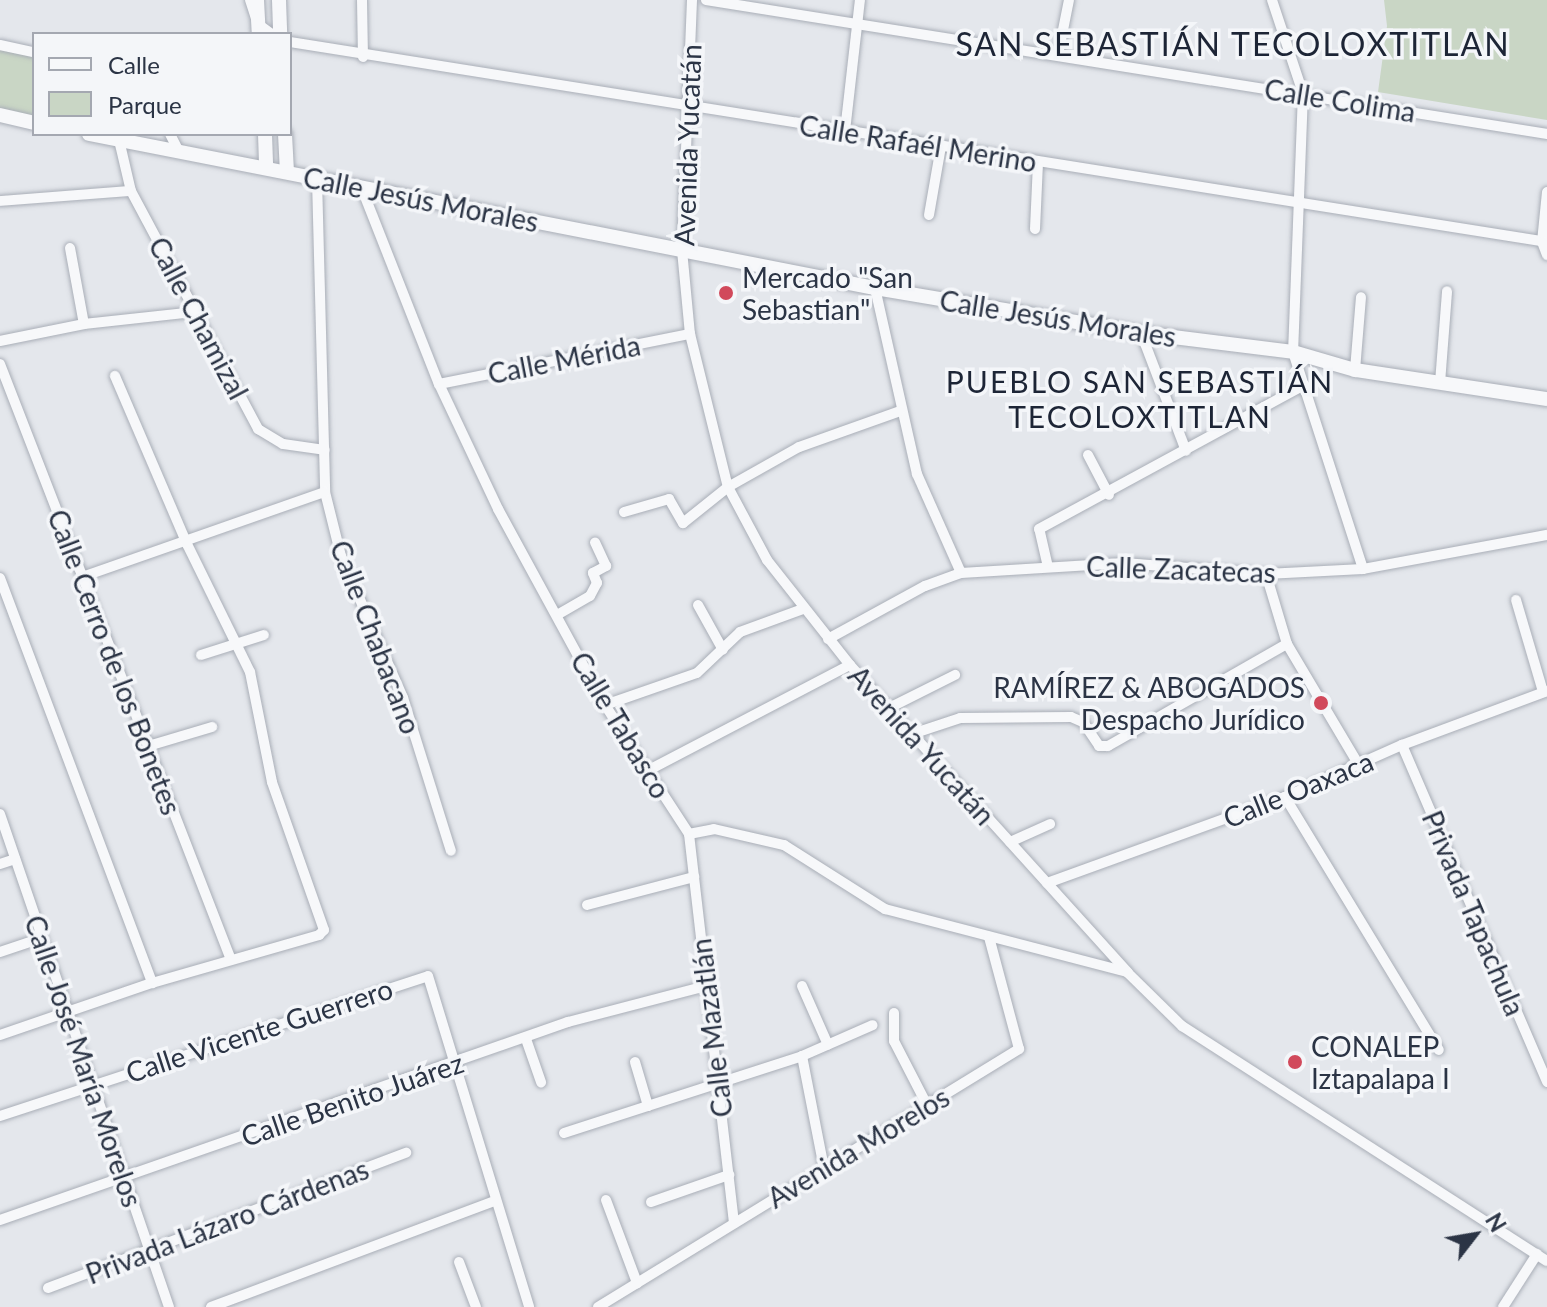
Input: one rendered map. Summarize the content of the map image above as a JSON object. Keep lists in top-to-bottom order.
{
  "streets": {
    "street": [
      "Calle Colima",
      "Calle Rafaél Merino",
      "Avenida Yucatán",
      "Calle Jesús Morales",
      "Calle Chamizal",
      "Calle Mérida",
      "Calle Zacatecas",
      "Calle Chabacano",
      "Calle Cerro de los Bonetes",
      "Calle Tabasco",
      "Calle Oaxaca",
      "Privada Tapachula",
      "Calle Mazatlán",
      "Calle Vicente Guerrero",
      "Calle José María Morelos",
      "Calle Benito Juárez",
      "Avenida Morelos",
      "Privada Lázaro Cárdenas"
    ]
  },
  "crossings": [
    ["Calle Rafaél Merino", "Avenida Yucatán"],
    ["Avenida Yucatán", "Calle Jesús Morales"],
    ["Avenida Yucatán", "Calle Mérida"],
    ["Avenida Yucatán", "Calle Zacatecas"],
    ["Avenida Yucatán", "Calle Oaxaca"],
    ["Calle Jesús Morales", "Calle Chamizal"],
    ["Calle Jesús Morales", "Calle Chabacano"],
    ["Calle Jesús Morales", "Calle Tabasco"],
    ["Calle Chamizal", "Calle Chabacano"],
    ["Calle Mérida", "Calle Tabasco"],
    ["Calle Tabasco", "Calle Mazatlán"],
    ["Calle Oaxaca", "Privada Tapachula"],
    ["Calle Mazatlán", "Calle Benito Juárez"],
    ["Calle Mazatlán", "Avenida Morelos"],
    ["Calle Vicente Guerrero", "Calle José María Morelos"],
    ["Calle Vicente Guerrero", "Calle Benito Juárez"],
    ["Calle José María Morelos", "Calle Benito Juárez"],
    ["Calle José María Morelos", "Privada Lázaro Cárdenas"]
  ],
  "districts": ["SAN SEBASTIÁN TECOLOXTITLAN", "PUEBLO SAN SEBASTIÁN TECOLOXTITLAN"],
  "places": ["Mercado \"San Sebastian\"", "RAMÍREZ & ABOGADOS Despacho Jurídico", "CONALEP Iztapalapa I"],
  "legend": ["Calle", "Parque"],
  "north": "top right"
}
